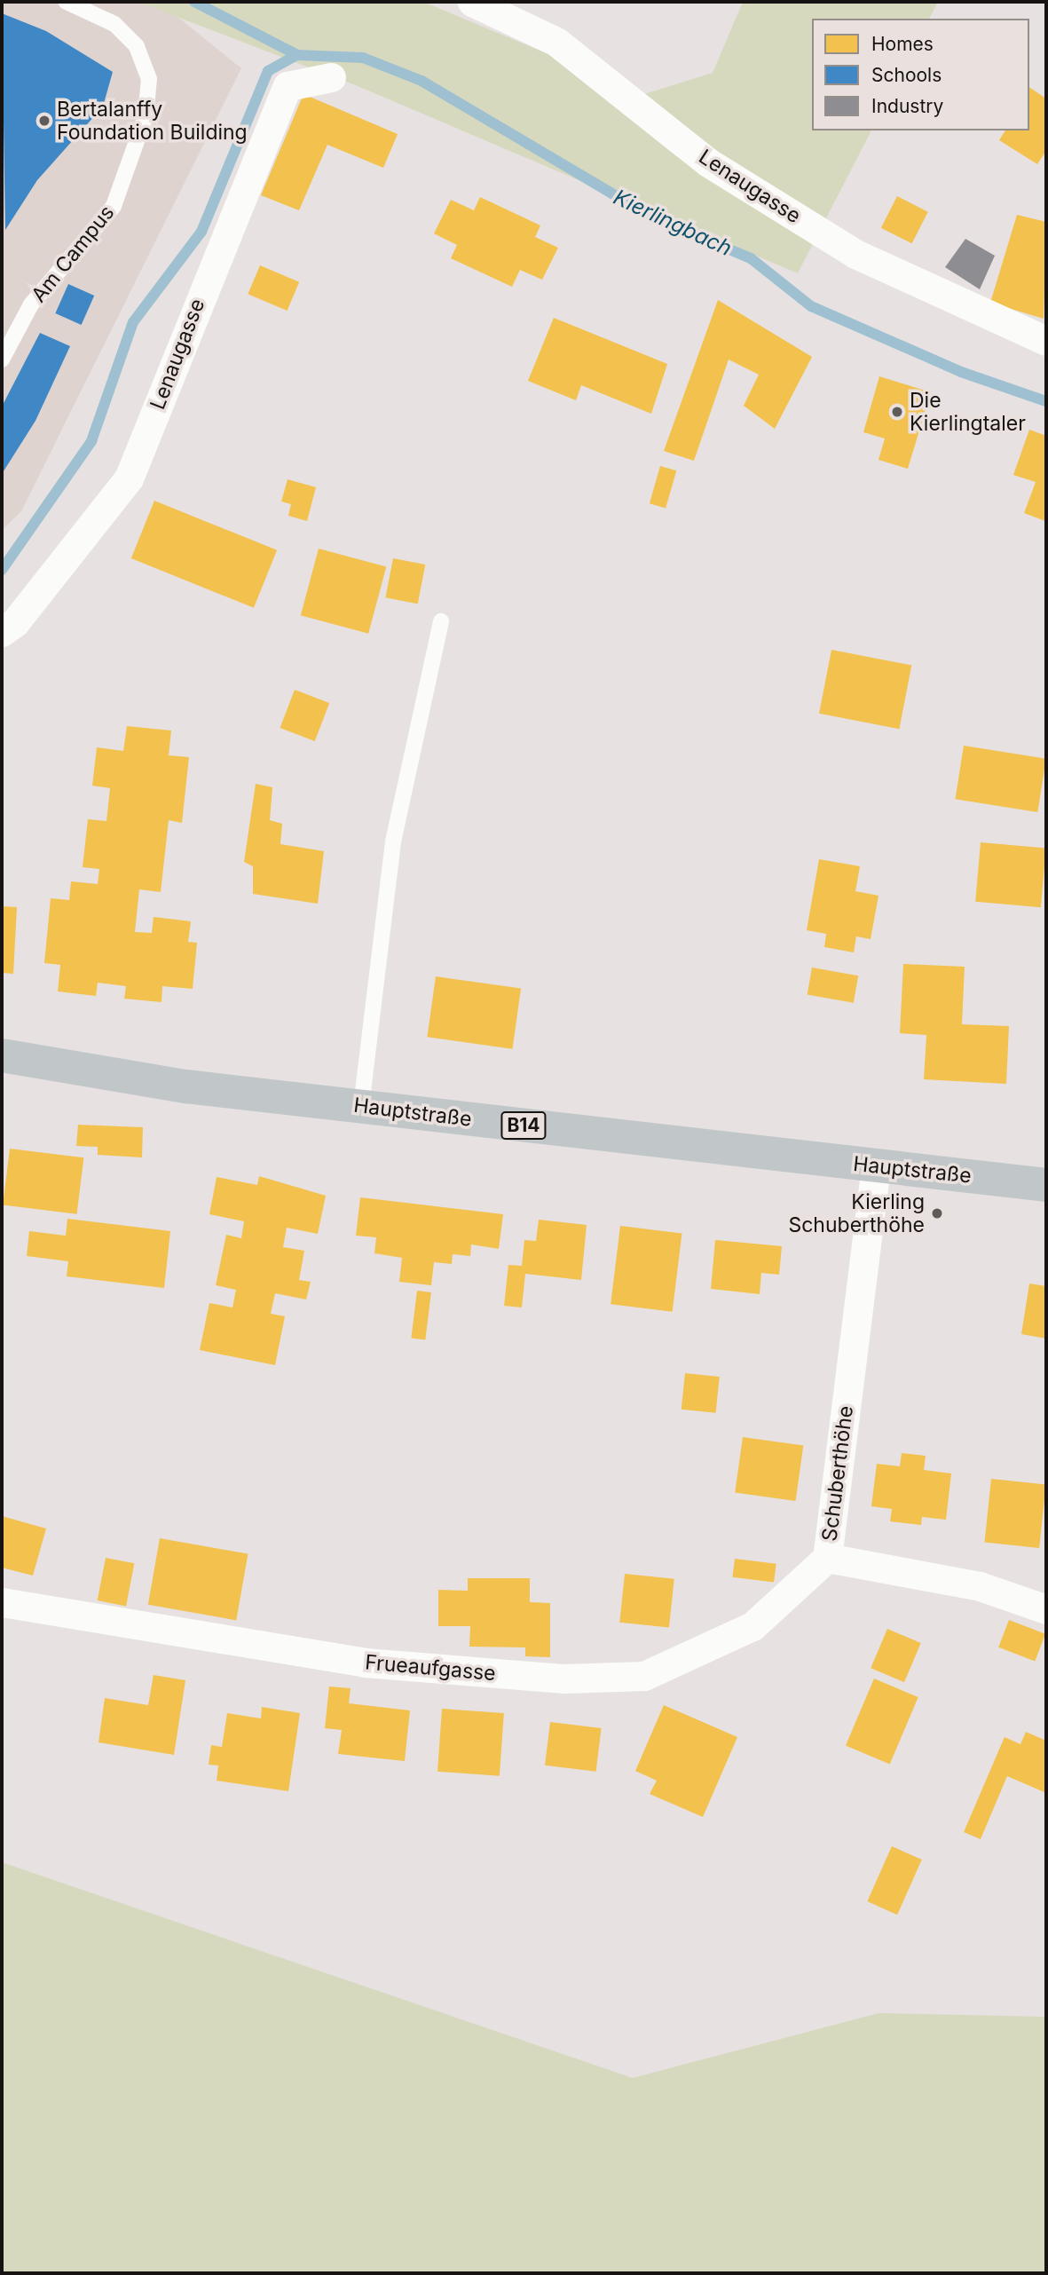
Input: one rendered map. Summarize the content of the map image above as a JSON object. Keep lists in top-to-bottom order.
{
  "streets": {
    "main road": ["Hauptstraße", "B14"],
    "street": ["Lenaugasse", "Schuberthöhe", "Frueaufgasse"],
    "lane": ["Am Campus"]
  },
  "crossings": [
    ["Hauptstraße", "Schuberthöhe"],
    ["Schuberthöhe", "Frueaufgasse"]
  ],
  "water": ["Kierlingbach"],
  "places": ["Bertalanffy Foundation Building", "Die Kierlingtaler", "Kierling Schuberthöhe"],
  "legend": ["Homes", "Schools", "Industry"]
}
